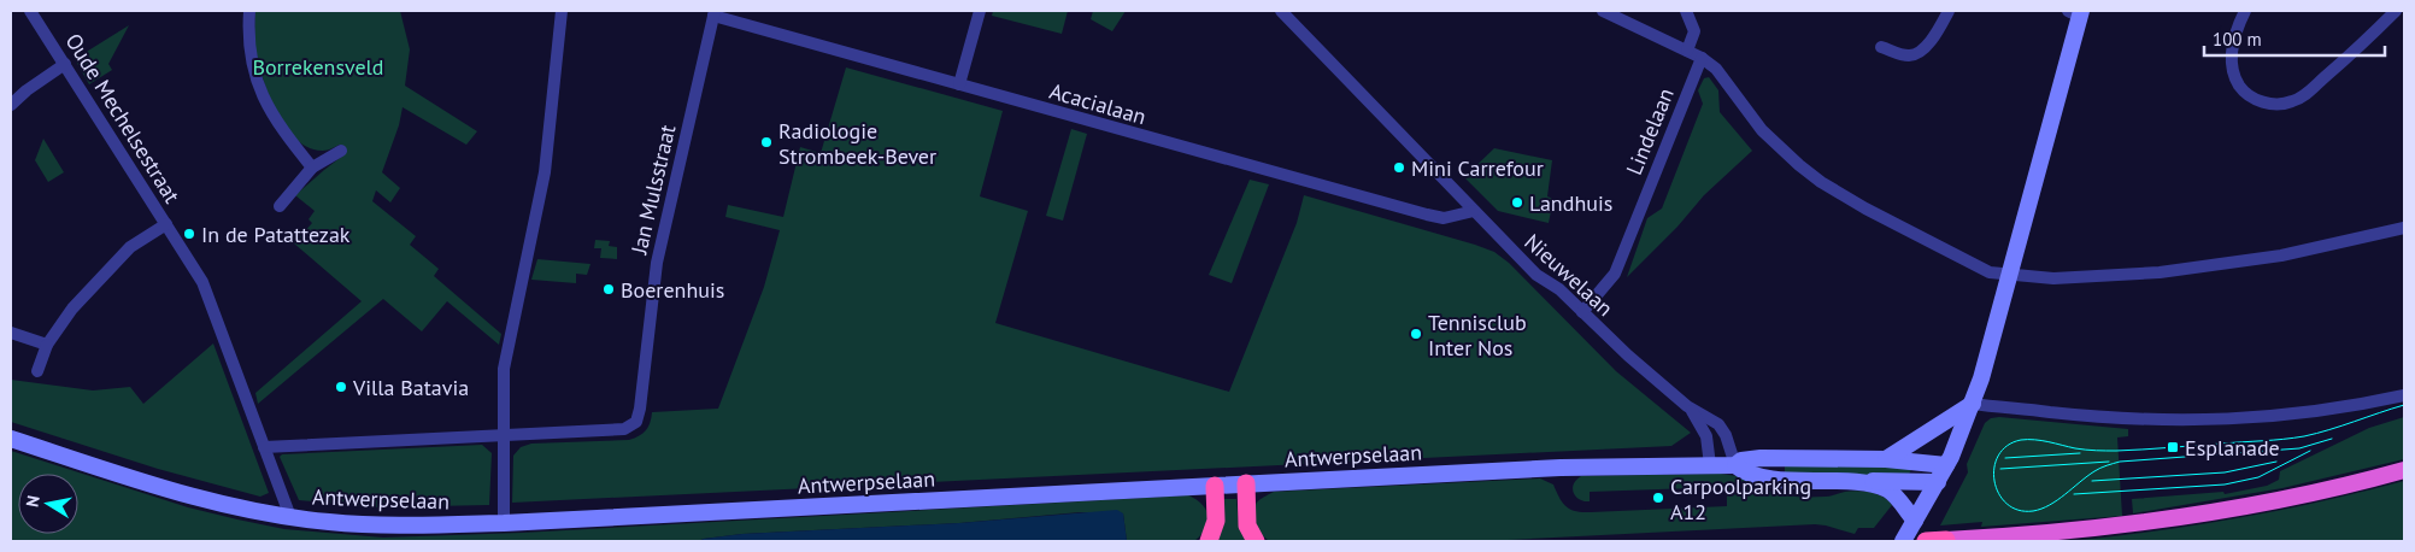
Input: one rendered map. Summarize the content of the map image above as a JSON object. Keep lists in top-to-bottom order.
{
  "streets": {
    "main road": ["Antwerpselaan"],
    "street": [
      "Acacialaan",
      "Oude Mechelsestraat",
      "Lindelaan",
      "Jan Mulsstraat",
      "Nieuwelaan"
    ]
  },
  "crossings": [
    ["Acacialaan", "Jan Mulsstraat"],
    ["Acacialaan", "Nieuwelaan"],
    ["Oude Mechelsestraat", "Antwerpselaan"],
    ["Lindelaan", "Nieuwelaan"],
    ["Nieuwelaan", "Antwerpselaan"]
  ],
  "parks": ["Borrekensveld"],
  "places": {
    "other": [
      "Radiologie Strombeek-Bever",
      "Mini Carrefour",
      "Landhuis",
      "In de Patattezak",
      "Boerenhuis",
      "Tennisclub Inter Nos",
      "Villa Batavia",
      "Carpoolparking A12"
    ],
    "transit": ["Esplanade"]
  },
  "scale_bar": "100 m",
  "north": "left"
}
